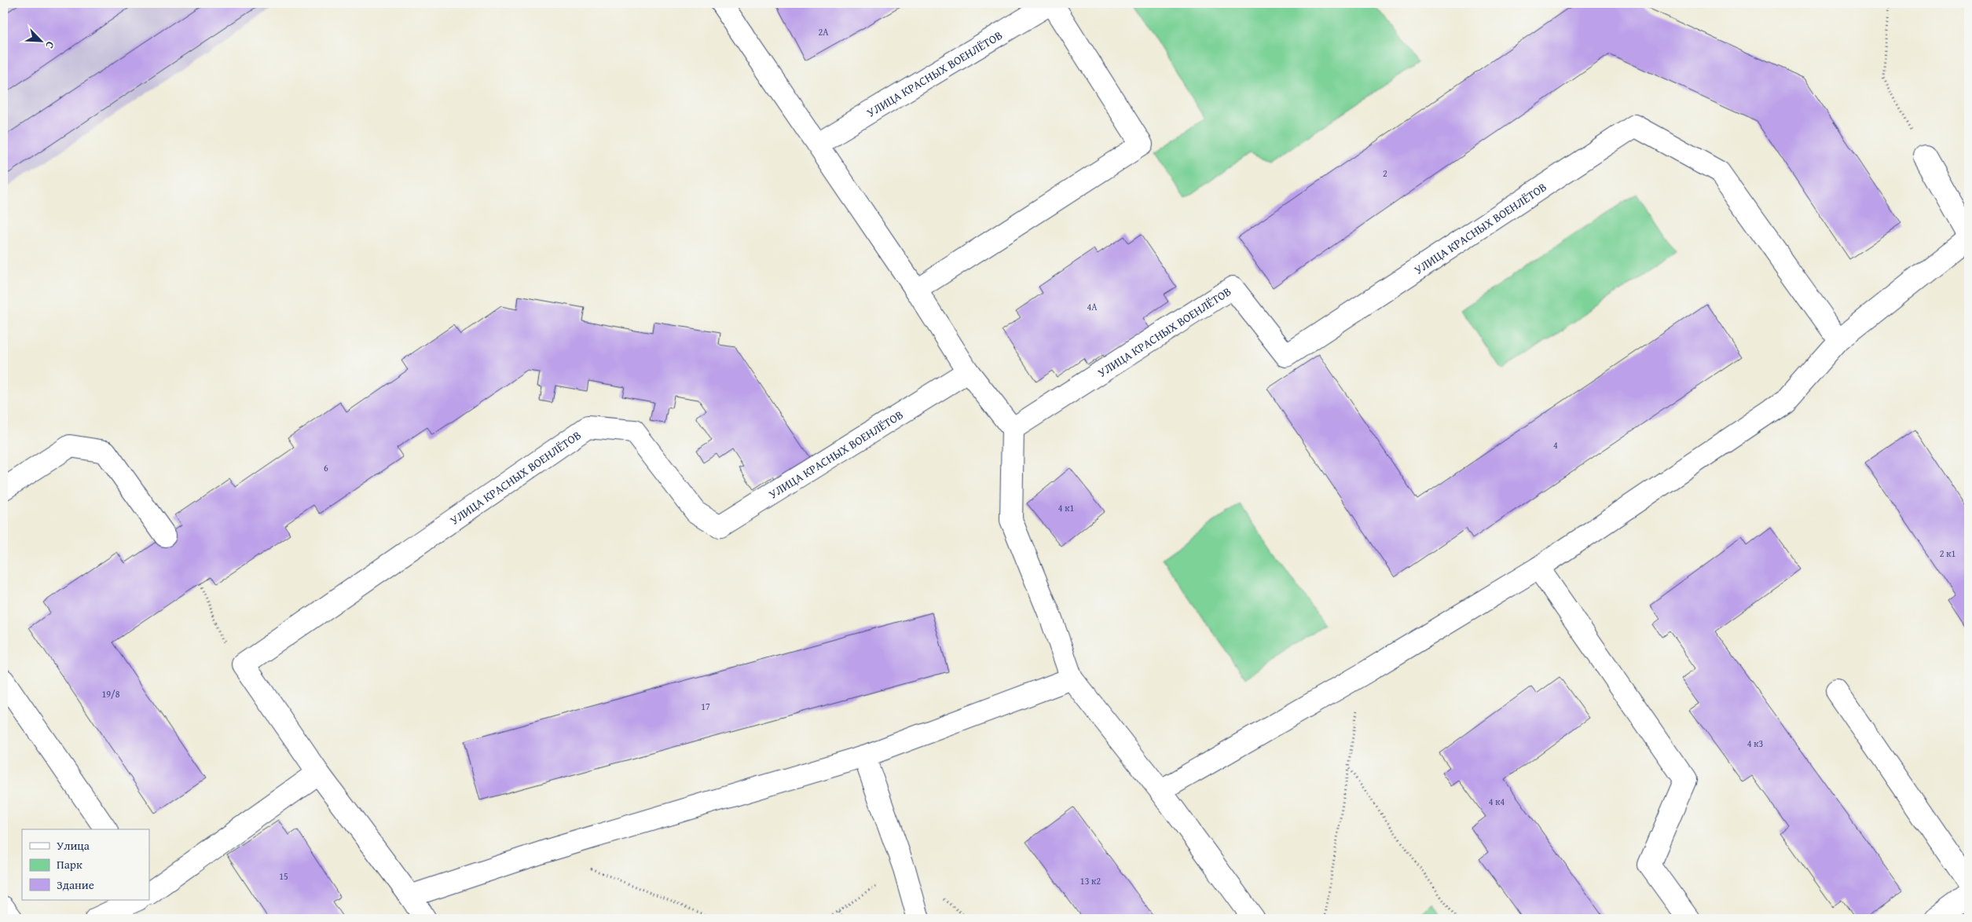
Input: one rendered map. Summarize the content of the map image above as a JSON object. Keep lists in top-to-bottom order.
{
  "streets": {
    "street": ["УЛИЦА КРАСНЫХ ВОЕНЛЁТОВ"]
  },
  "house_numbers": [
    "2А",
    "2",
    "4А",
    "4",
    "6",
    "4 к1",
    "2 к1",
    "19/8",
    "17",
    "4 к3",
    "4 к4",
    "15",
    "13 к2"
  ],
  "legend": ["Улица", "Парк", "Здание"],
  "north": "bottom right"
}
